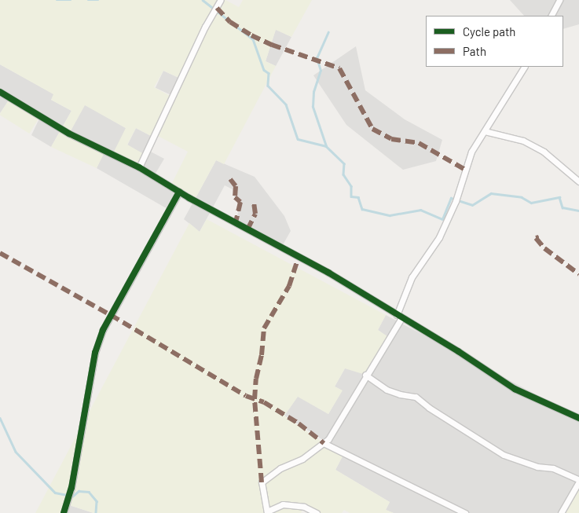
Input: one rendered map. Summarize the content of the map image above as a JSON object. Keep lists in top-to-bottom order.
{
  "legend": ["Cycle path", "Path"]
}
